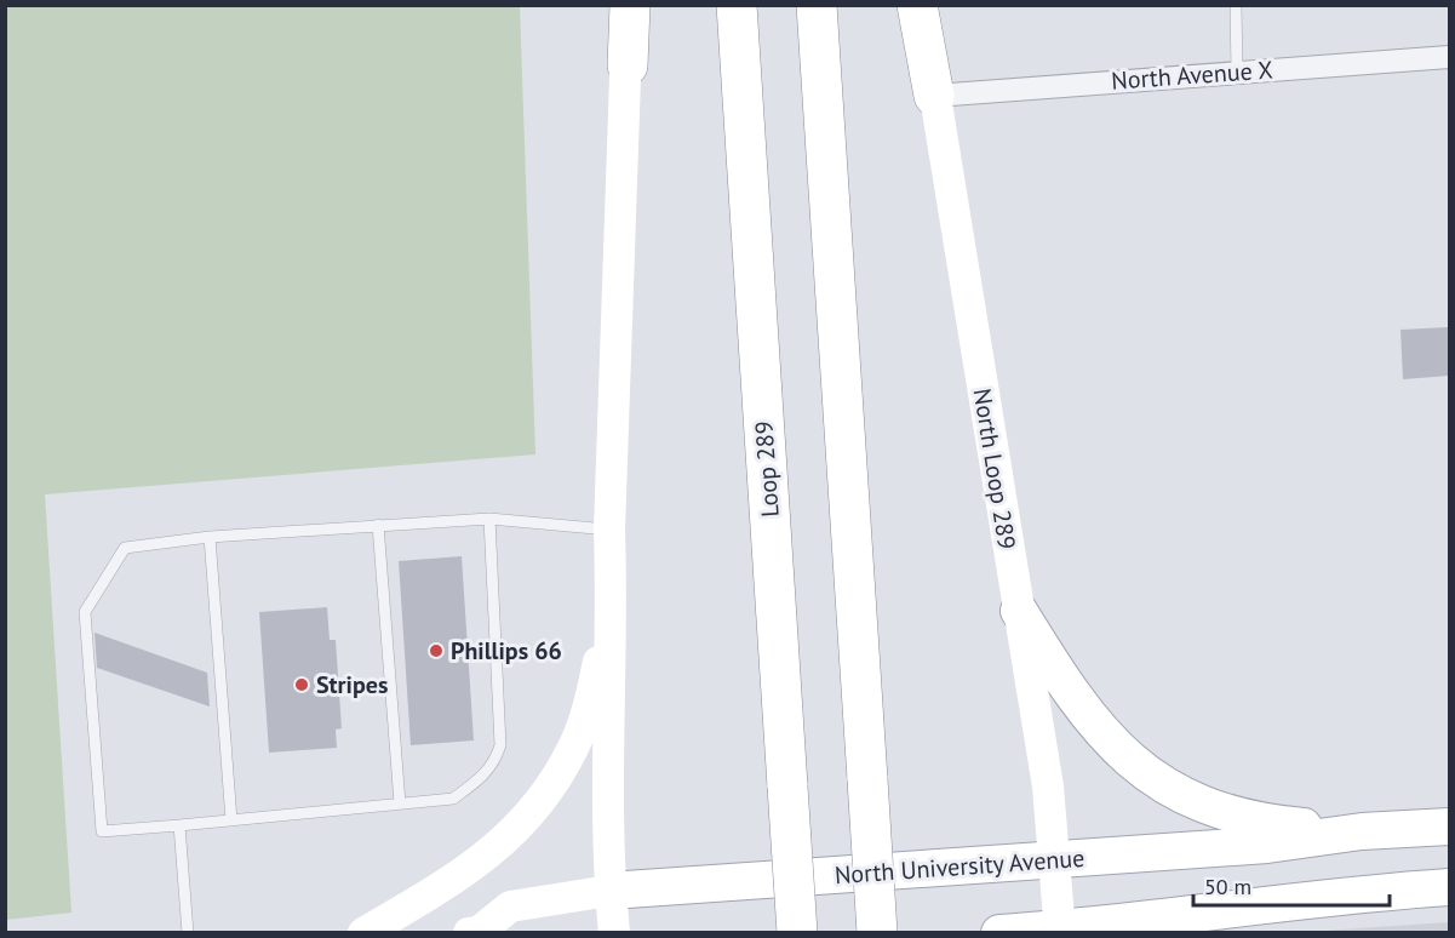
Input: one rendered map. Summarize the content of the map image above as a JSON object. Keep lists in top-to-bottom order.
{
  "streets": {
    "highway": ["Loop 289"],
    "main road": ["North Loop 289", "North University Avenue"],
    "street": ["North Avenue X"]
  },
  "crossings": [
    ["North Avenue X", "North Loop 289"],
    ["North Loop 289", "North University Avenue"]
  ],
  "places": ["Phillips 66", "Stripes"],
  "scale_bar": "50 m"
}
